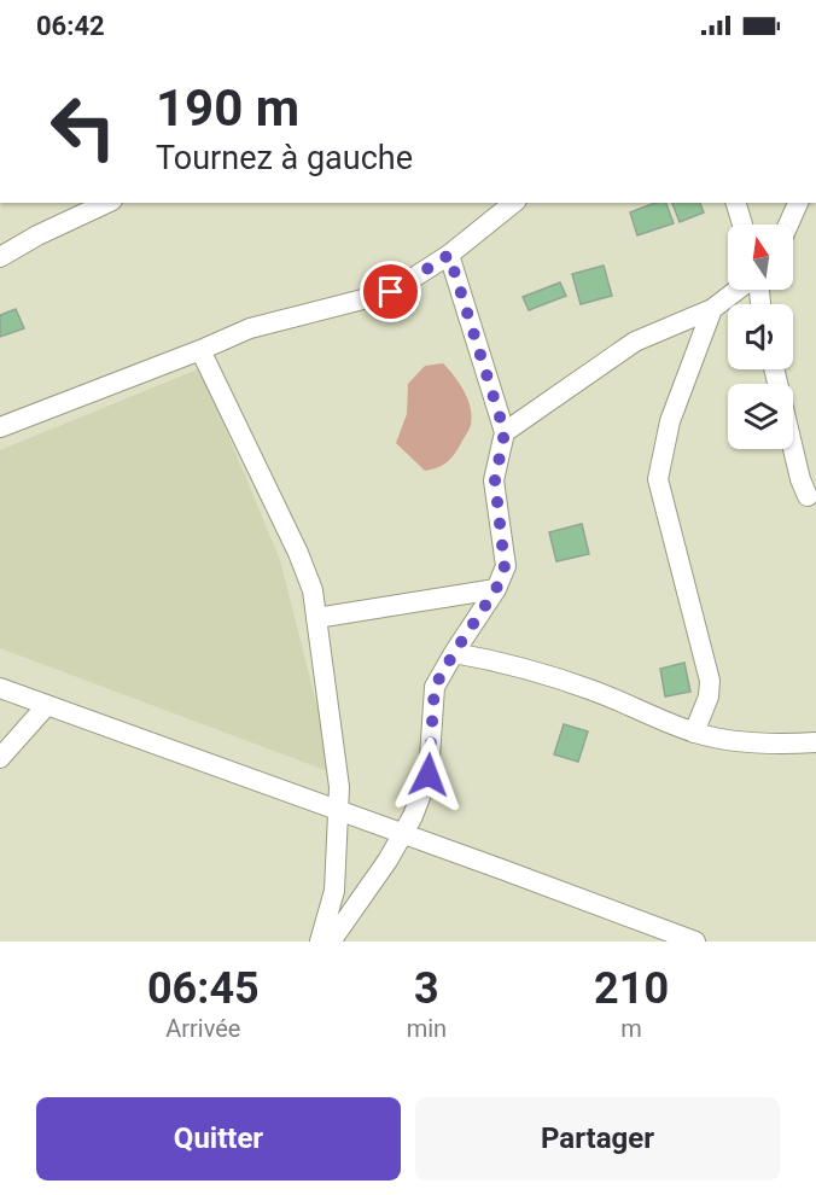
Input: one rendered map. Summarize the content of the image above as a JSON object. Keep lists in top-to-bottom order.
{
  "north": "top",
  "page": {
    "status": "06:42",
    "turn": ["190 m", "Tournez à gauche"],
    "eta": [
      "06:45",
      "Arrivée",
      "3",
      "min",
      "210",
      "m"
    ],
    "buttons": ["Quitter", "Partager"]
  }
}
